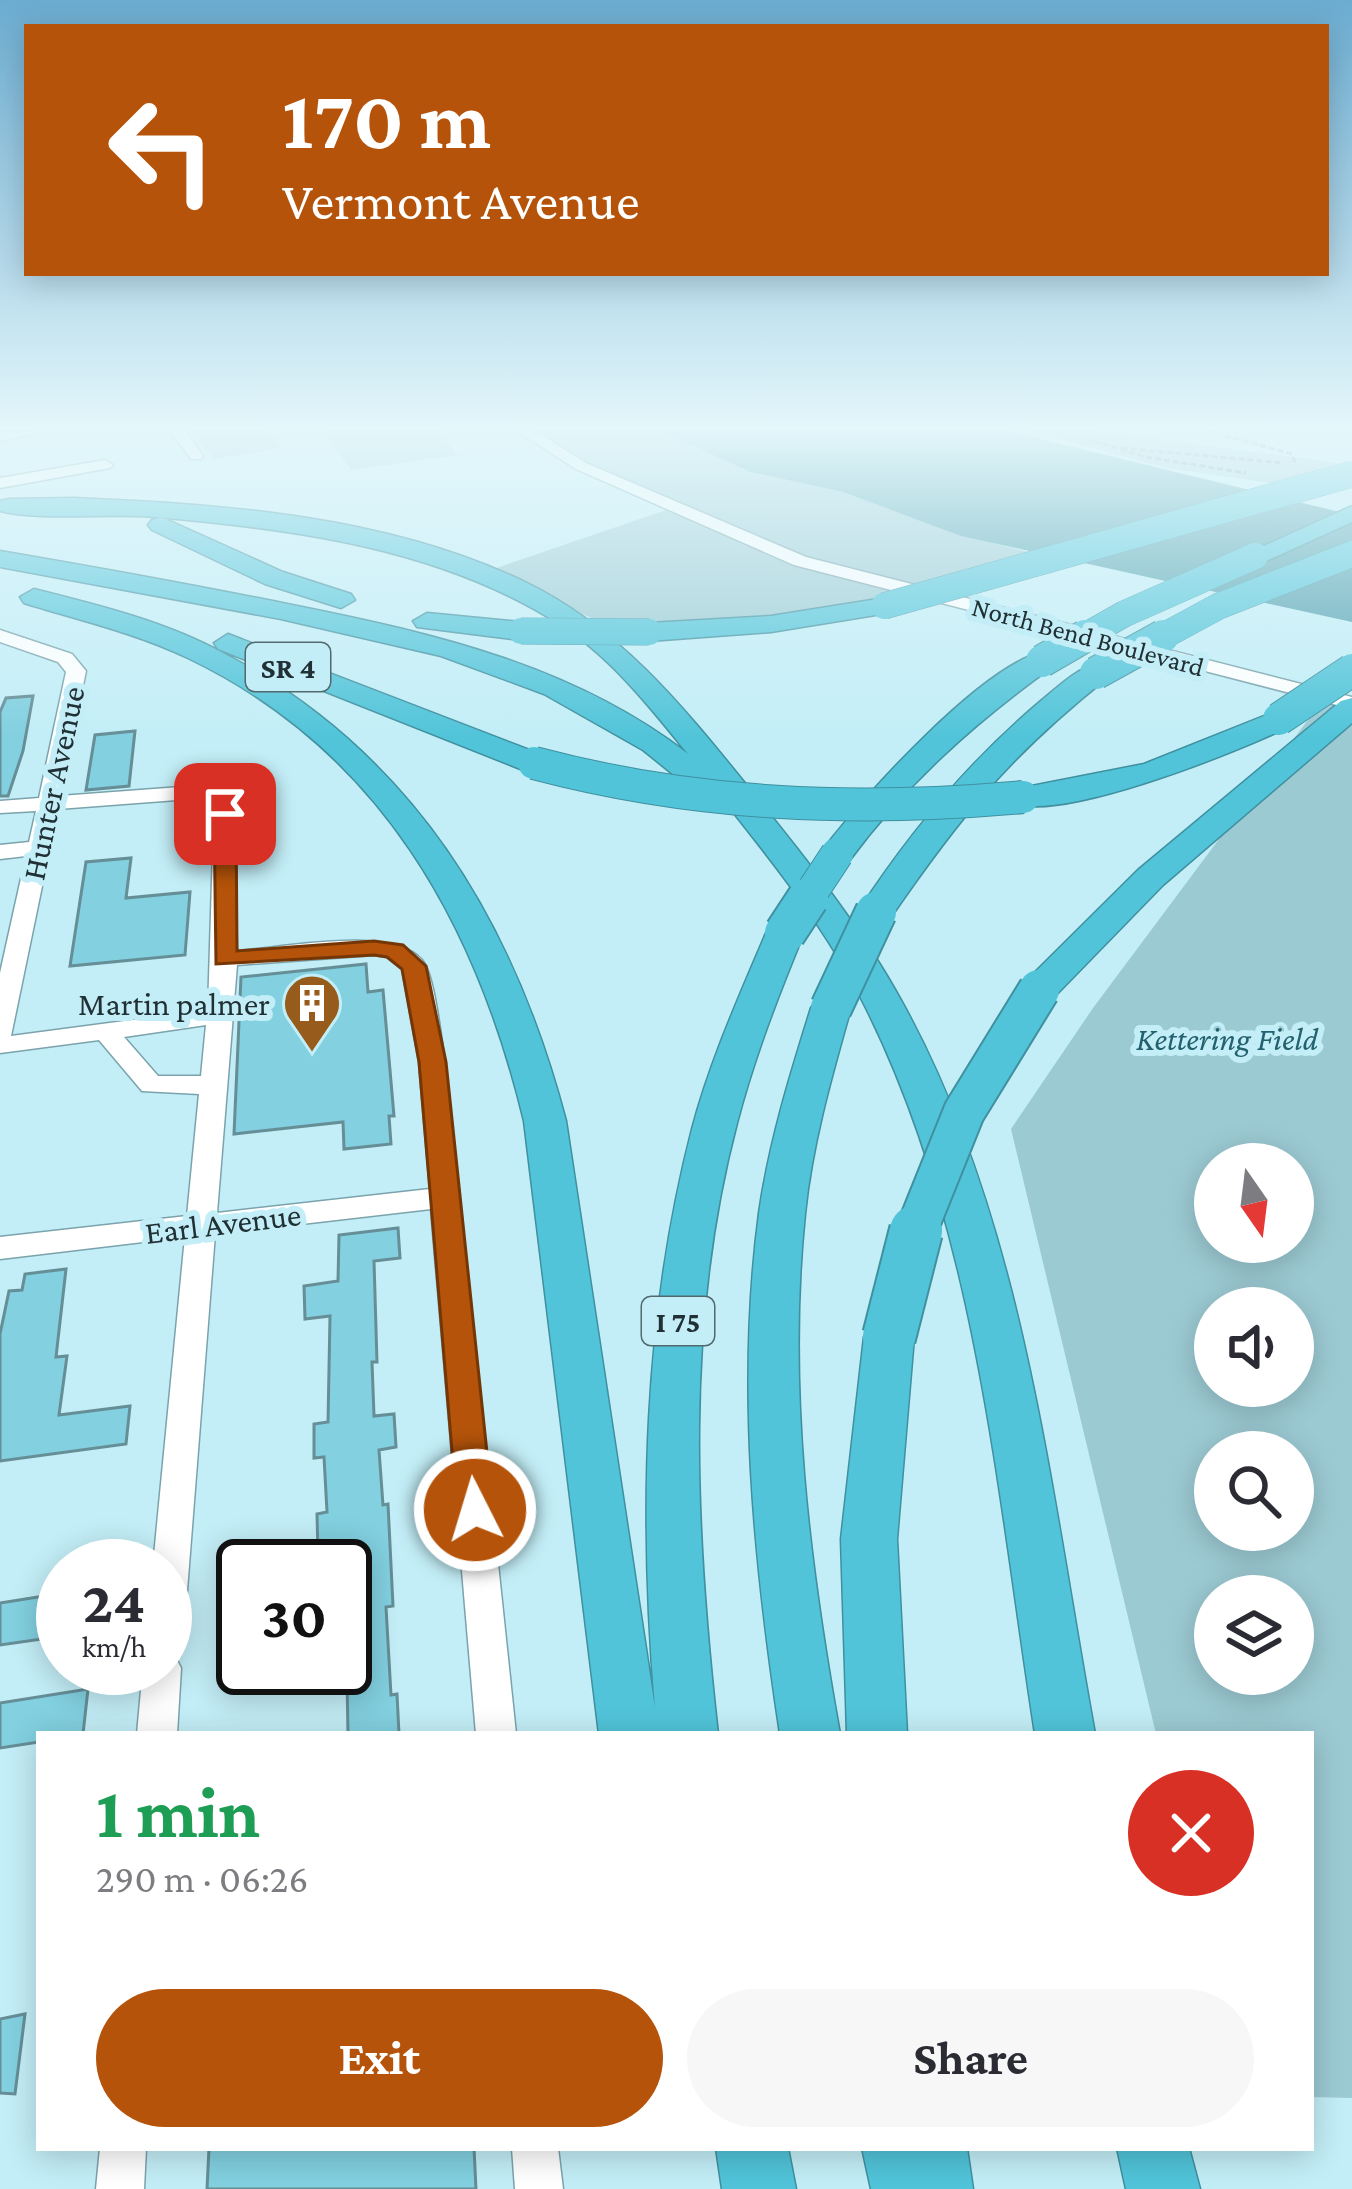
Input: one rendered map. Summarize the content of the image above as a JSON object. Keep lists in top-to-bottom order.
{
  "streets": {
    "highway": ["SR 4", "I 75"],
    "street": ["North Bend Boulevard", "Hunter Avenue", "Earl Avenue"]
  },
  "parks": ["Kettering Field"],
  "places": {
    "building": ["Martin palmer"]
  },
  "north": "bottom",
  "page": {
    "turn": ["170 m", "Vermont Avenue"],
    "speed": "24 km/h",
    "limit": "30",
    "heading": ["1 min", "290 m · 06:26"],
    "buttons": ["Exit", "Share"]
  }
}
